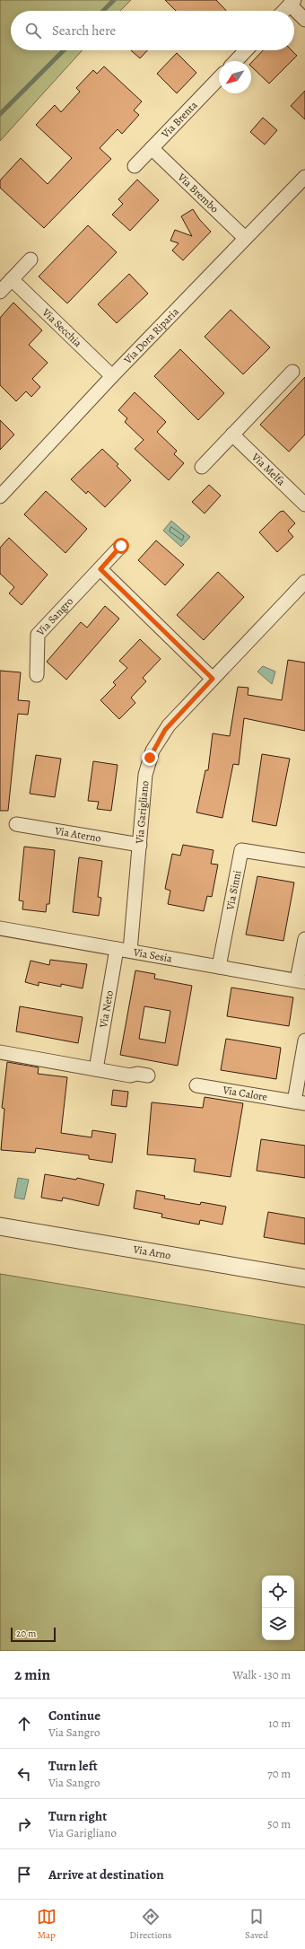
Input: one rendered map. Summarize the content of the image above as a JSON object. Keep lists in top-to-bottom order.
{
  "streets": {
    "street": [
      "Via Brenta",
      "Via Brembo",
      "Via Secchia",
      "Via Dora Riparia",
      "Via Melfa",
      "Via Sangro",
      "Via Garigliano",
      "Via Aterno",
      "Via Sinni",
      "Via Sesia",
      "Via Neto",
      "Via Calore",
      "Via Arno"
    ]
  },
  "crossings": [
    ["Via Brenta", "Via Brembo"],
    ["Via Brembo", "Via Dora Riparia"],
    ["Via Secchia", "Via Dora Riparia"],
    ["Via Garigliano", "Via Aterno"],
    ["Via Garigliano", "Via Sesia"],
    ["Via Sinni", "Via Sesia"],
    ["Via Sesia", "Via Neto"]
  ],
  "scale_bar": "20 m",
  "north": "bottom left",
  "page": {
    "search": "Search here",
    "scale": "20 m",
    "heading": ["2 min", "Walk · 130 m"],
    "list": [
      ["Continue", "Via Sangro", "10 m"],
      ["Turn left", "Via Sangro", "70 m"],
      ["Turn right", "Via Garigliano", "50 m"],
      "Arrive at destination"
    ],
    "nav": ["Map", "Directions", "Saved"]
  }
}
